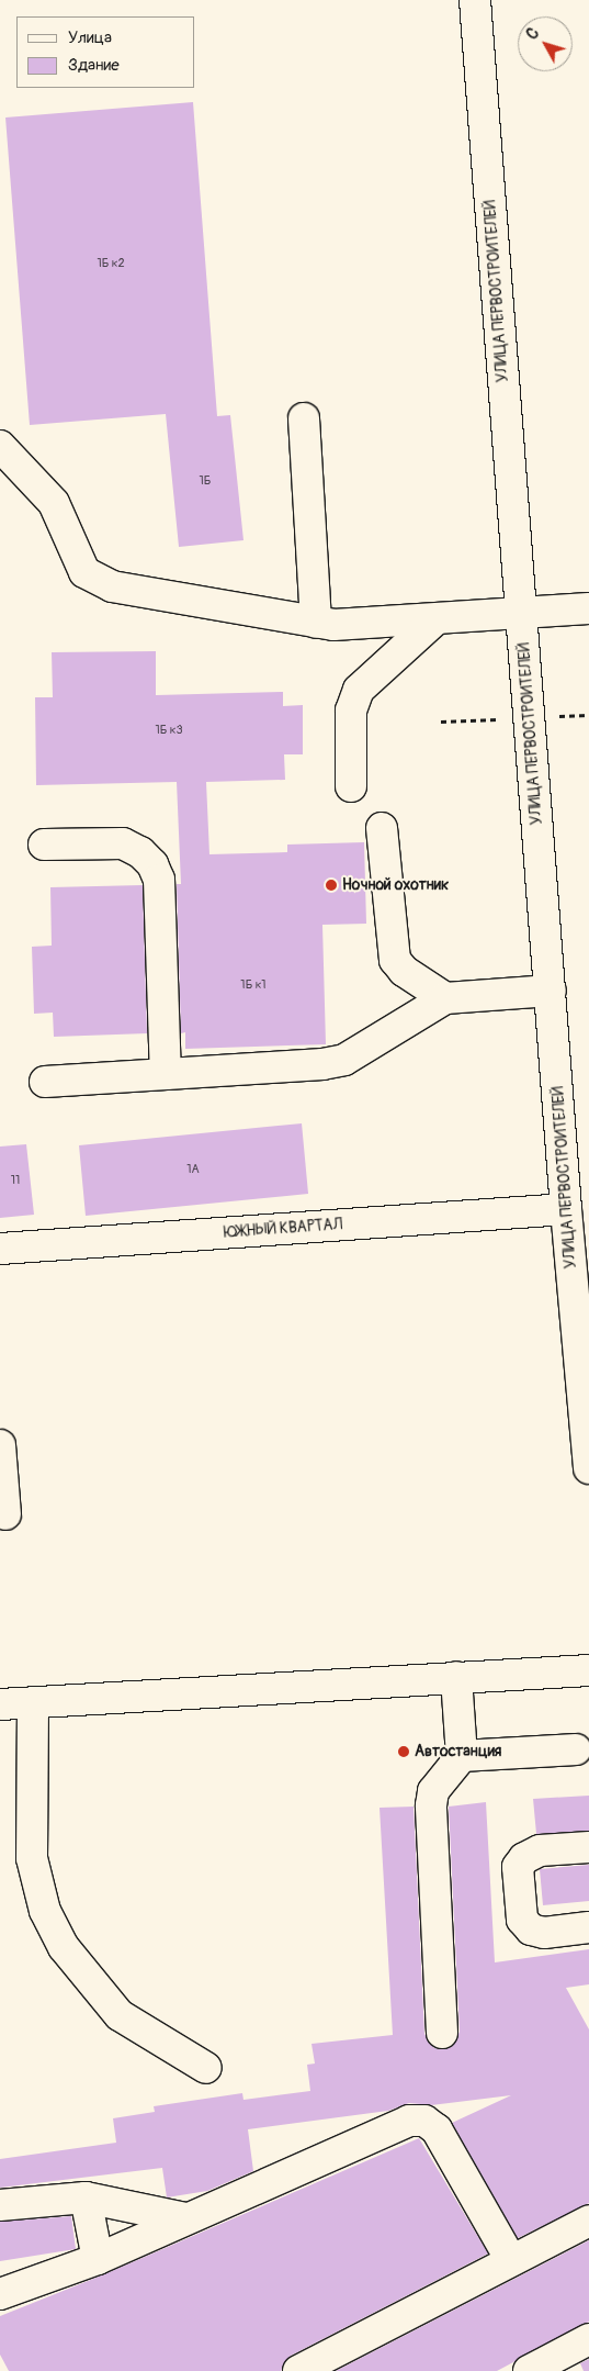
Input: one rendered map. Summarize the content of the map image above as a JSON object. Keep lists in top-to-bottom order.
{
  "streets": {
    "street": ["УЛИЦА ПЕРВОСТРОИТЕЛЕЙ", "ЮЖНЫЙ КВАРТАЛ"]
  },
  "crossings": [
    ["УЛИЦА ПЕРВОСТРОИТЕЛЕЙ", "ЮЖНЫЙ КВАРТАЛ"]
  ],
  "places": ["Ночной охотник", "Автостанция"],
  "house_numbers": [
    "1Б к2",
    "1Б",
    "1Б к3",
    "1Б к1",
    "1А",
    "11"
  ],
  "legend": ["Улица", "Здание"],
  "north": "top left"
}
